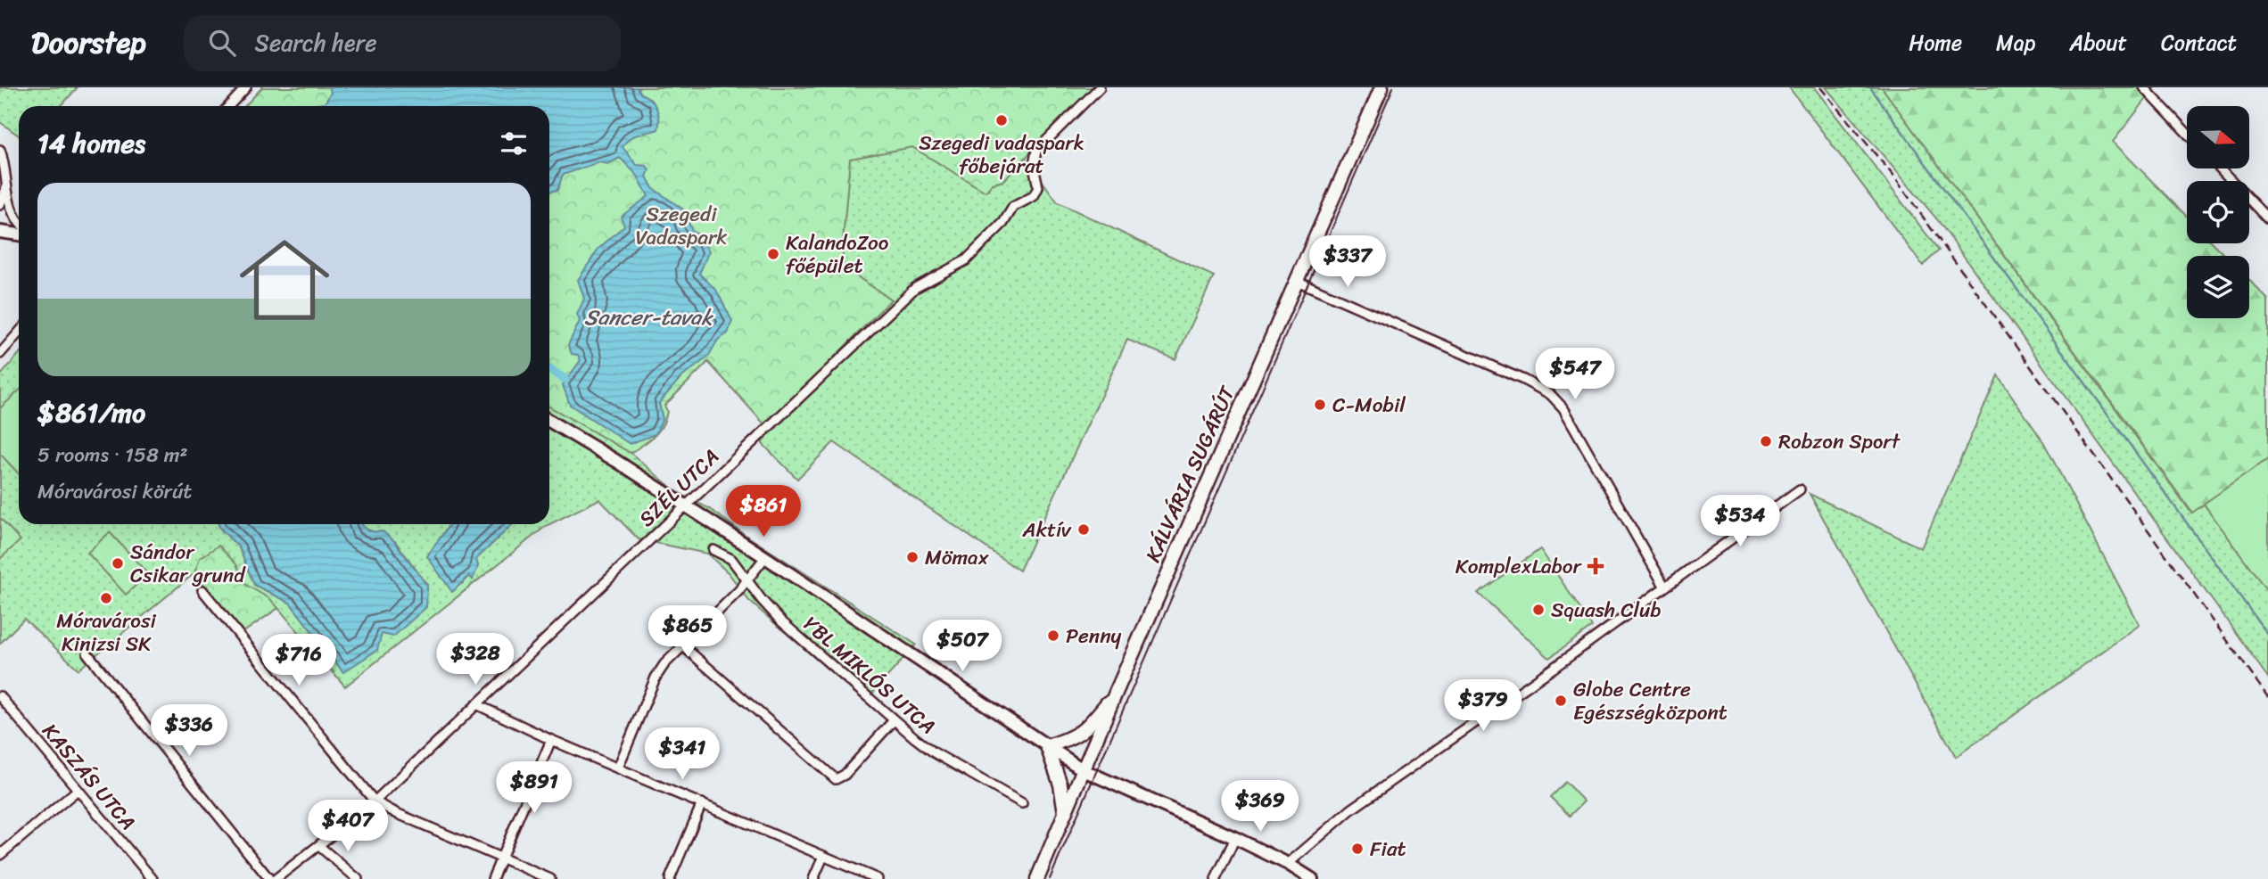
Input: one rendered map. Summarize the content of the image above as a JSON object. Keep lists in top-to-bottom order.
{
  "streets": {
    "main road": ["KÁLVÁRIA SUGÁRÚT"],
    "street": ["SZÉL UTCA", "YBL MIKLÓS UTCA", "KASZÁS UTCA"]
  },
  "water": ["Sancer-tavak"],
  "parks": ["Szegedi Vadaspark"],
  "places": {
    "other": [
      "Szegedi vadaspark főbejárat",
      "KalandoZoo főépület",
      "C-Mobil",
      "Robzon Sport",
      "Aktív",
      "Mömax",
      "Sándor Csikar grund",
      "Móravárosi Kinizsi SK",
      "Squash Club",
      "Penny",
      "Globe Centre Egészségközpont",
      "Fiat"
    ],
    "health": ["KomplexLabor"]
  },
  "north": "right",
  "page": {
    "header": "Doorstep",
    "search": "Search here",
    "nav": [
      "Home",
      "Map",
      "About",
      "Contact"
    ],
    "heading": "14 homes",
    "list": [
      {
        "name": "$861/mo",
        "note": "5 rooms · 158 m² · Móravárosi körút"
      }
    ],
    "price": [
      "$337",
      "$547",
      "$861",
      "$534",
      "$865",
      "$507",
      "$328",
      "$716",
      "$379",
      "$336",
      "$341",
      "$891",
      "$369",
      "$407"
    ]
  }
}
